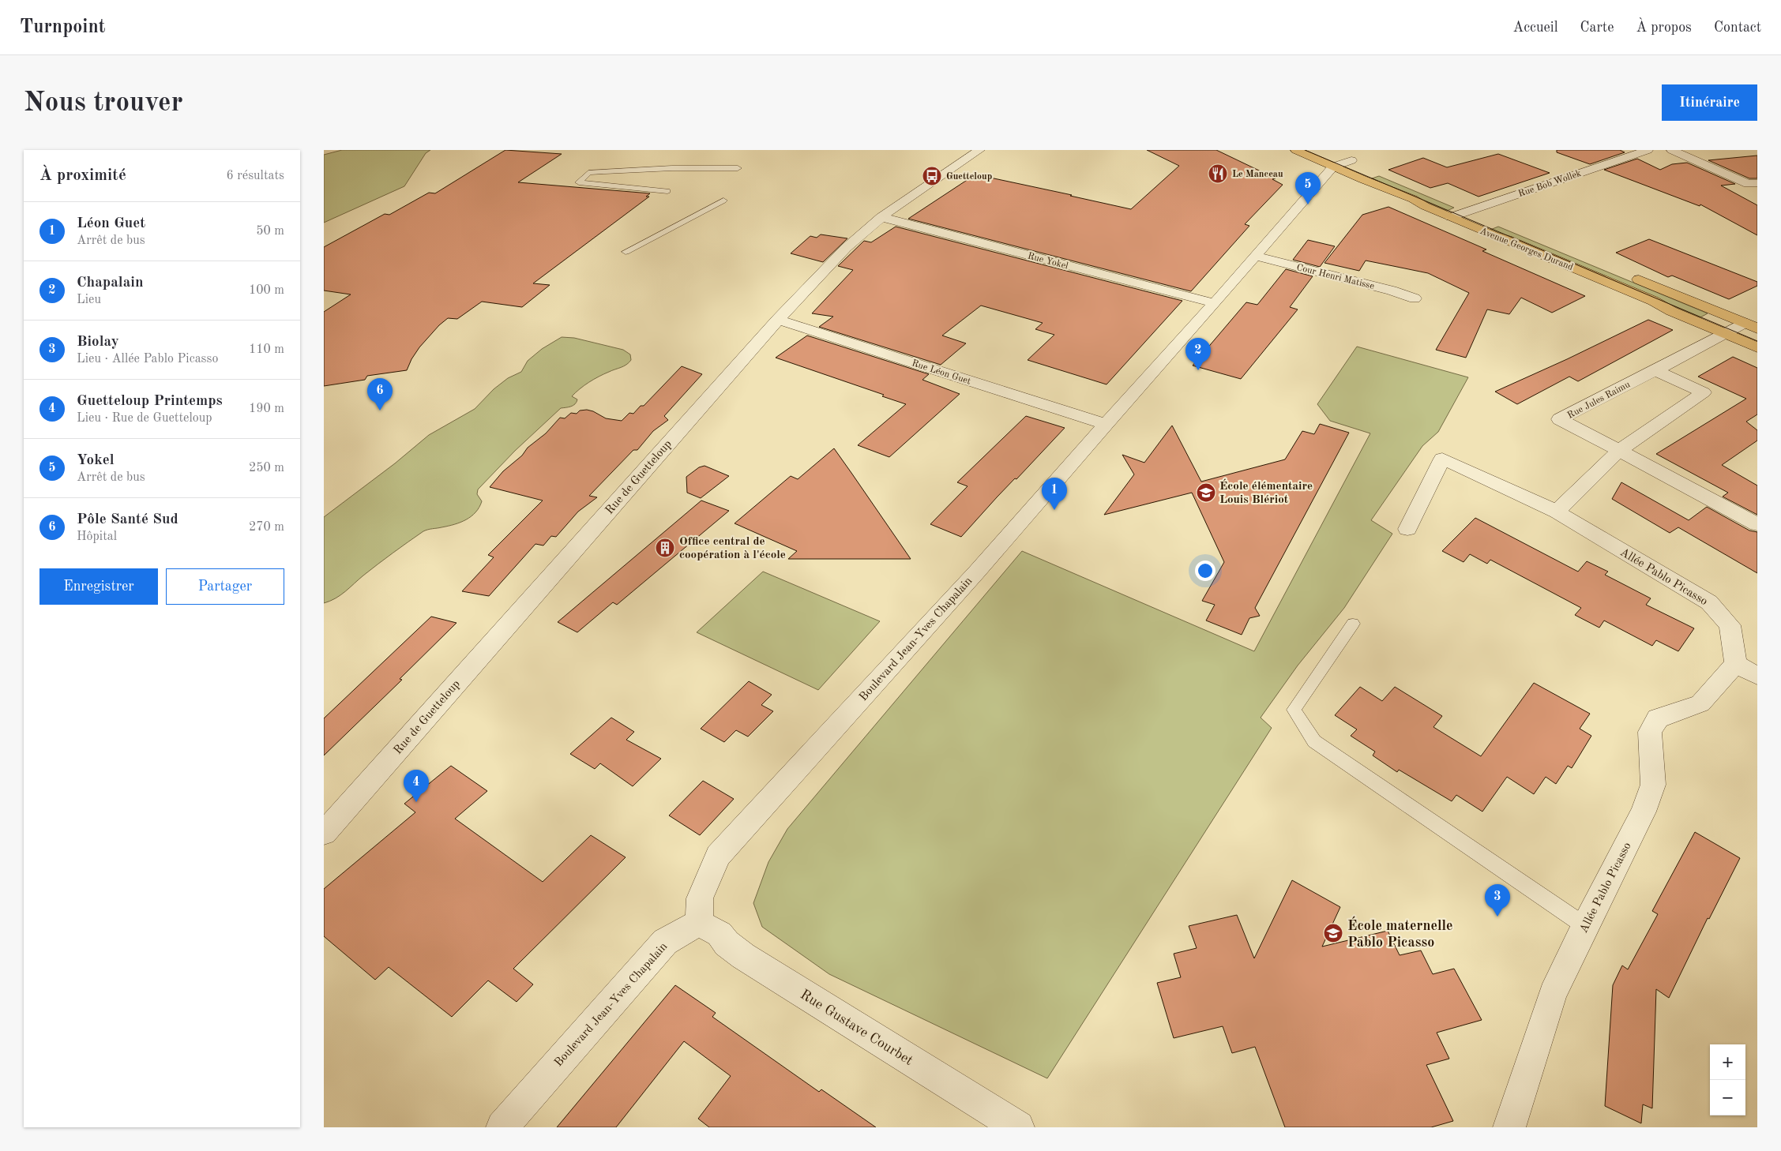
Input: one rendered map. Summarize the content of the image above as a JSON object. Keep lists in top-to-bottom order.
{
  "streets": {
    "main road": ["Avenue Georges Durand"],
    "street": [
      "Rue Bob Wollek",
      "Rue Yokel",
      "Cour Henri Matisse",
      "Rue Léon Guet",
      "Rue Jules Raimu",
      "Rue de Guetteloup",
      "Allée Pablo Picasso",
      "Boulevard Jean-Yves Chapalain",
      "Rue Gustave Courbet"
    ]
  },
  "crossings": [
    ["Rue Bob Wollek", "Avenue Georges Durand"],
    ["Avenue Georges Durand", "Rue Jules Raimu"],
    ["Avenue Georges Durand", "Boulevard Jean-Yves Chapalain"],
    ["Rue Yokel", "Rue de Guetteloup"],
    ["Rue Yokel", "Boulevard Jean-Yves Chapalain"],
    ["Cour Henri Matisse", "Boulevard Jean-Yves Chapalain"],
    ["Rue Léon Guet", "Rue de Guetteloup"],
    ["Rue Léon Guet", "Boulevard Jean-Yves Chapalain"],
    ["Boulevard Jean-Yves Chapalain", "Rue Gustave Courbet"]
  ],
  "places": {
    "restaurant": ["Le Manceau"],
    "bus stop": ["Guetteloup"],
    "school or university": ["École élémentaire Louis Blériot", "École maternelle Pablo Picasso"],
    "building": ["Office central de coopération à l'école"]
  },
  "page": {
    "header": "Turnpoint",
    "nav": [
      "Accueil",
      "Carte",
      "À propos",
      "Contact"
    ],
    "buttons": [
      "Itinéraire",
      ["Enregistrer", "Partager"]
    ],
    "title": "Nous trouver",
    "heading": ["À proximité", "6 résultats"],
    "pins": [
      "5",
      "2",
      "6",
      "1",
      "4",
      "3"
    ],
    "list": [
      {
        "mark": "1",
        "name": "Léon Guet",
        "note": "Arrêt de bus",
        "value": "50 m"
      },
      {
        "mark": "2",
        "name": "Chapalain",
        "note": "Lieu",
        "value": "100 m"
      },
      {
        "mark": "3",
        "name": "Biolay",
        "note": "Lieu · Allée Pablo Picasso",
        "value": "110 m"
      },
      {
        "mark": "4",
        "name": "Guetteloup Printemps",
        "note": "Lieu · Rue de Guetteloup",
        "value": "190 m"
      },
      {
        "mark": "5",
        "name": "Yokel",
        "note": "Arrêt de bus",
        "value": "250 m"
      },
      {
        "mark": "6",
        "name": "Pôle Santé Sud",
        "note": "Hôpital",
        "value": "270 m"
      }
    ],
    "map_buttons": ["+", "−"]
  }
}
